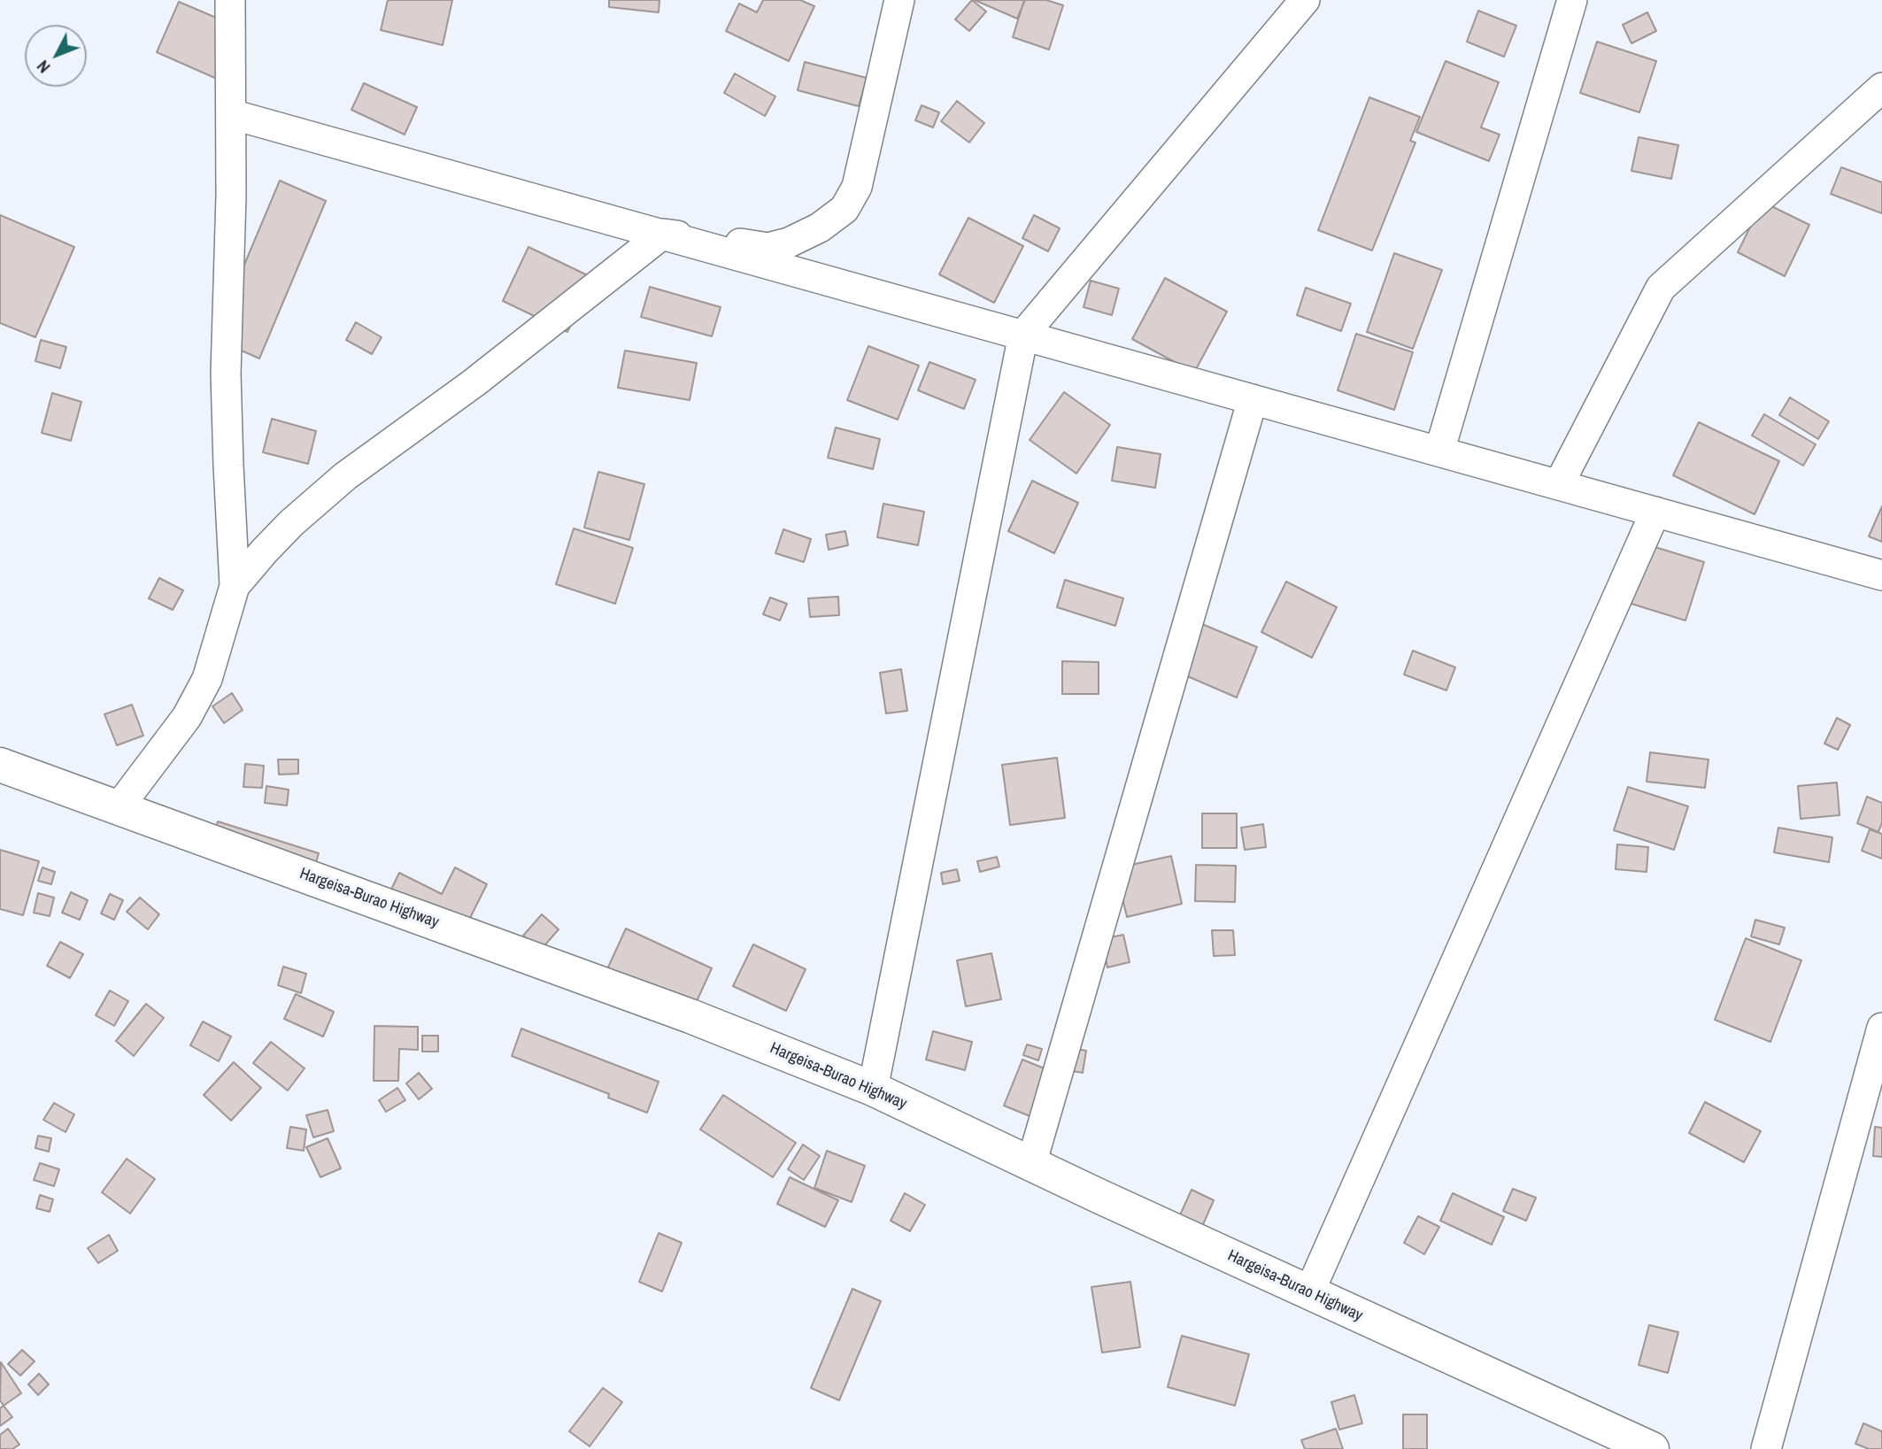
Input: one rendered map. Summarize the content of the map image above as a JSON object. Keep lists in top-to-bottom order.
{
  "streets": {
    "highway": ["Hargeisa-Burao Highway"]
  },
  "north": "bottom left"
}
